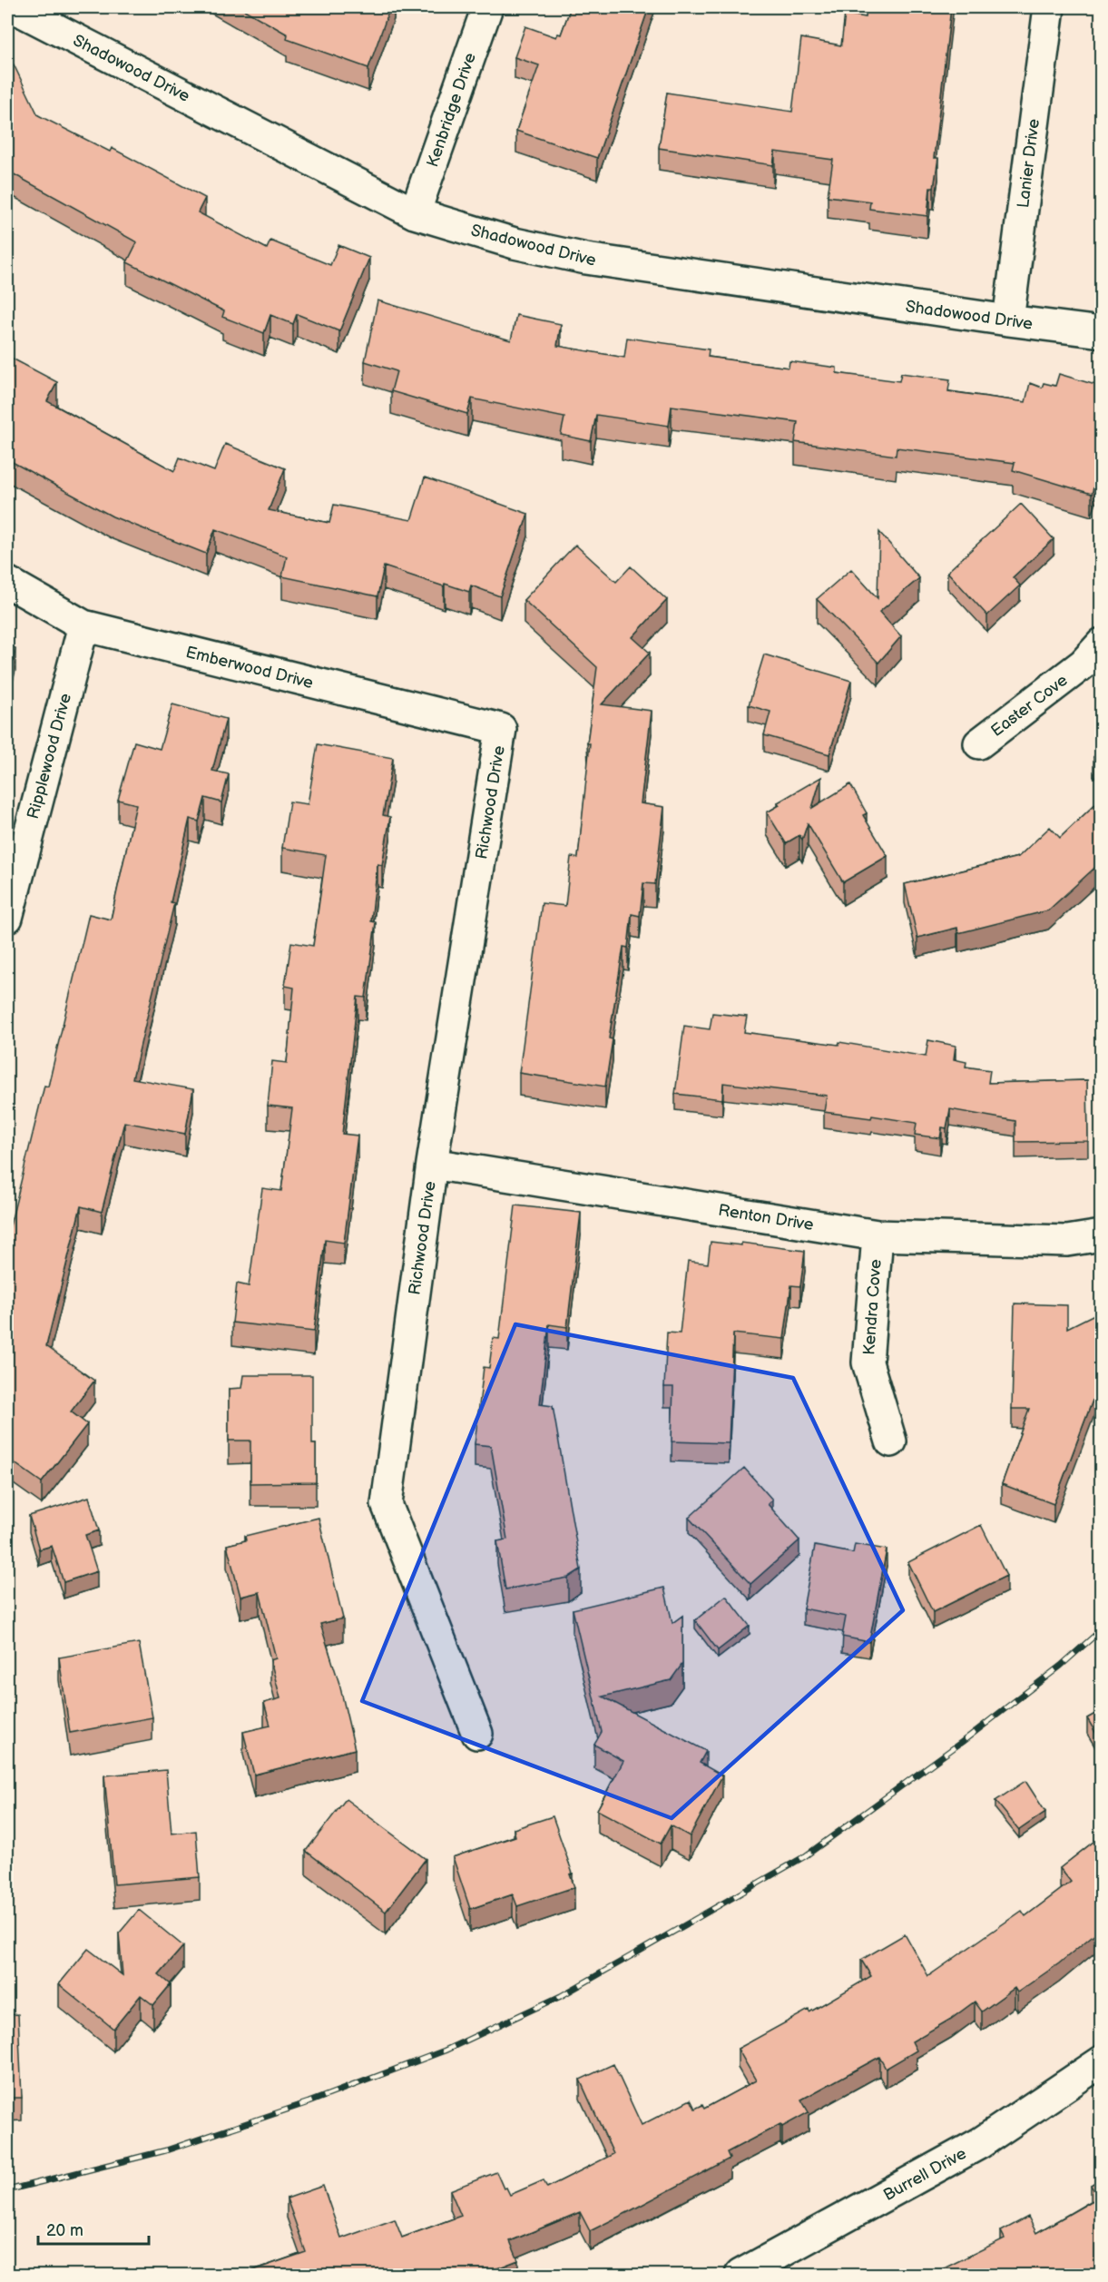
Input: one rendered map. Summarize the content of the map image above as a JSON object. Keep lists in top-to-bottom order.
{
  "streets": {
    "street": [
      "Shadowood Drive",
      "Kenbridge Drive",
      "Lanier Drive",
      "Emberwood Drive",
      "Easter Cove",
      "Ripplewood Drive",
      "Richwood Drive",
      "Renton Drive",
      "Kendra Cove",
      "Burrell Drive"
    ]
  },
  "crossings": [
    ["Shadowood Drive", "Kenbridge Drive"],
    ["Shadowood Drive", "Lanier Drive"],
    ["Emberwood Drive", "Ripplewood Drive"],
    ["Emberwood Drive", "Richwood Drive"],
    ["Richwood Drive", "Renton Drive"],
    ["Renton Drive", "Kendra Cove"]
  ],
  "scale_bar": "20 m"
}
